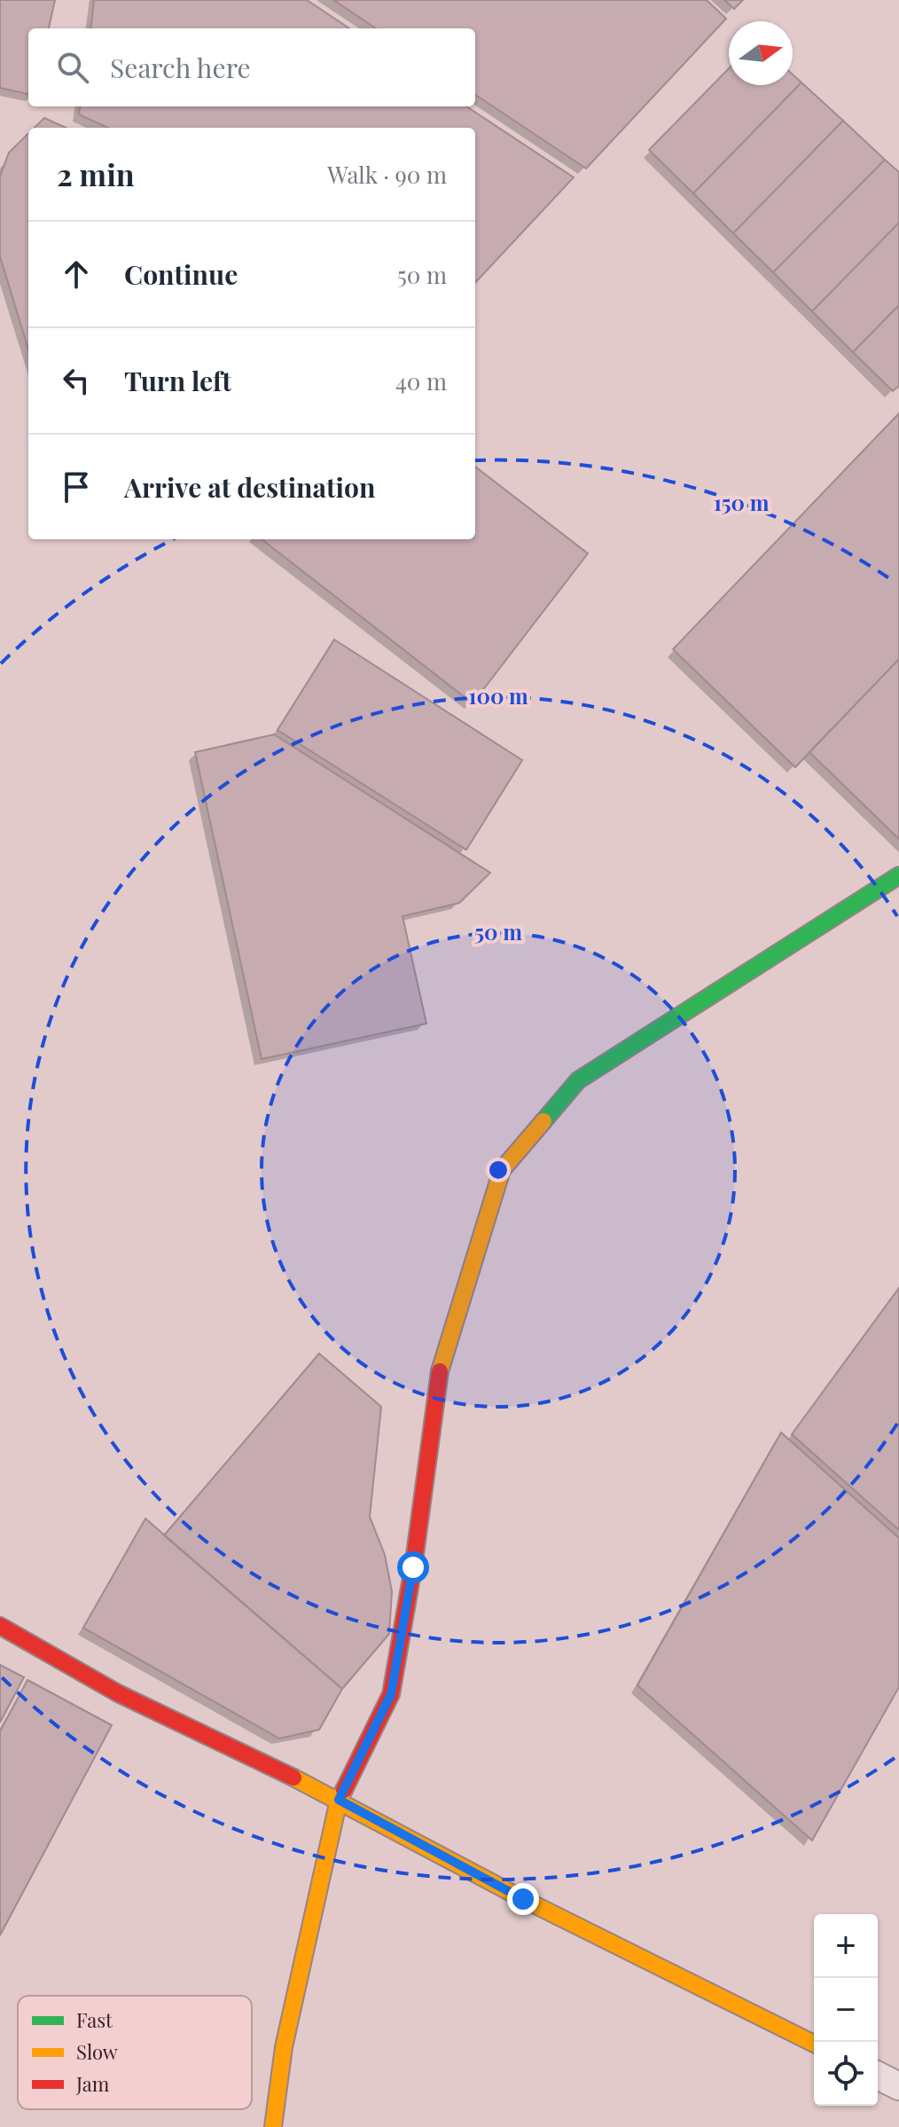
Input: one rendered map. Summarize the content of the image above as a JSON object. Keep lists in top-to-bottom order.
{
  "legend": ["Fast", "Slow", "Jam"],
  "north": "right",
  "page": {
    "search": "Search here",
    "heading": ["2 min", "Walk · 90 m"],
    "list": [
      ["Continue", "50 m"],
      ["Turn left", "40 m"],
      "Arrive at destination"
    ],
    "map_buttons": ["+", "−"]
  },
  "rings": ["150 m", "100 m", "50 m"]
}
